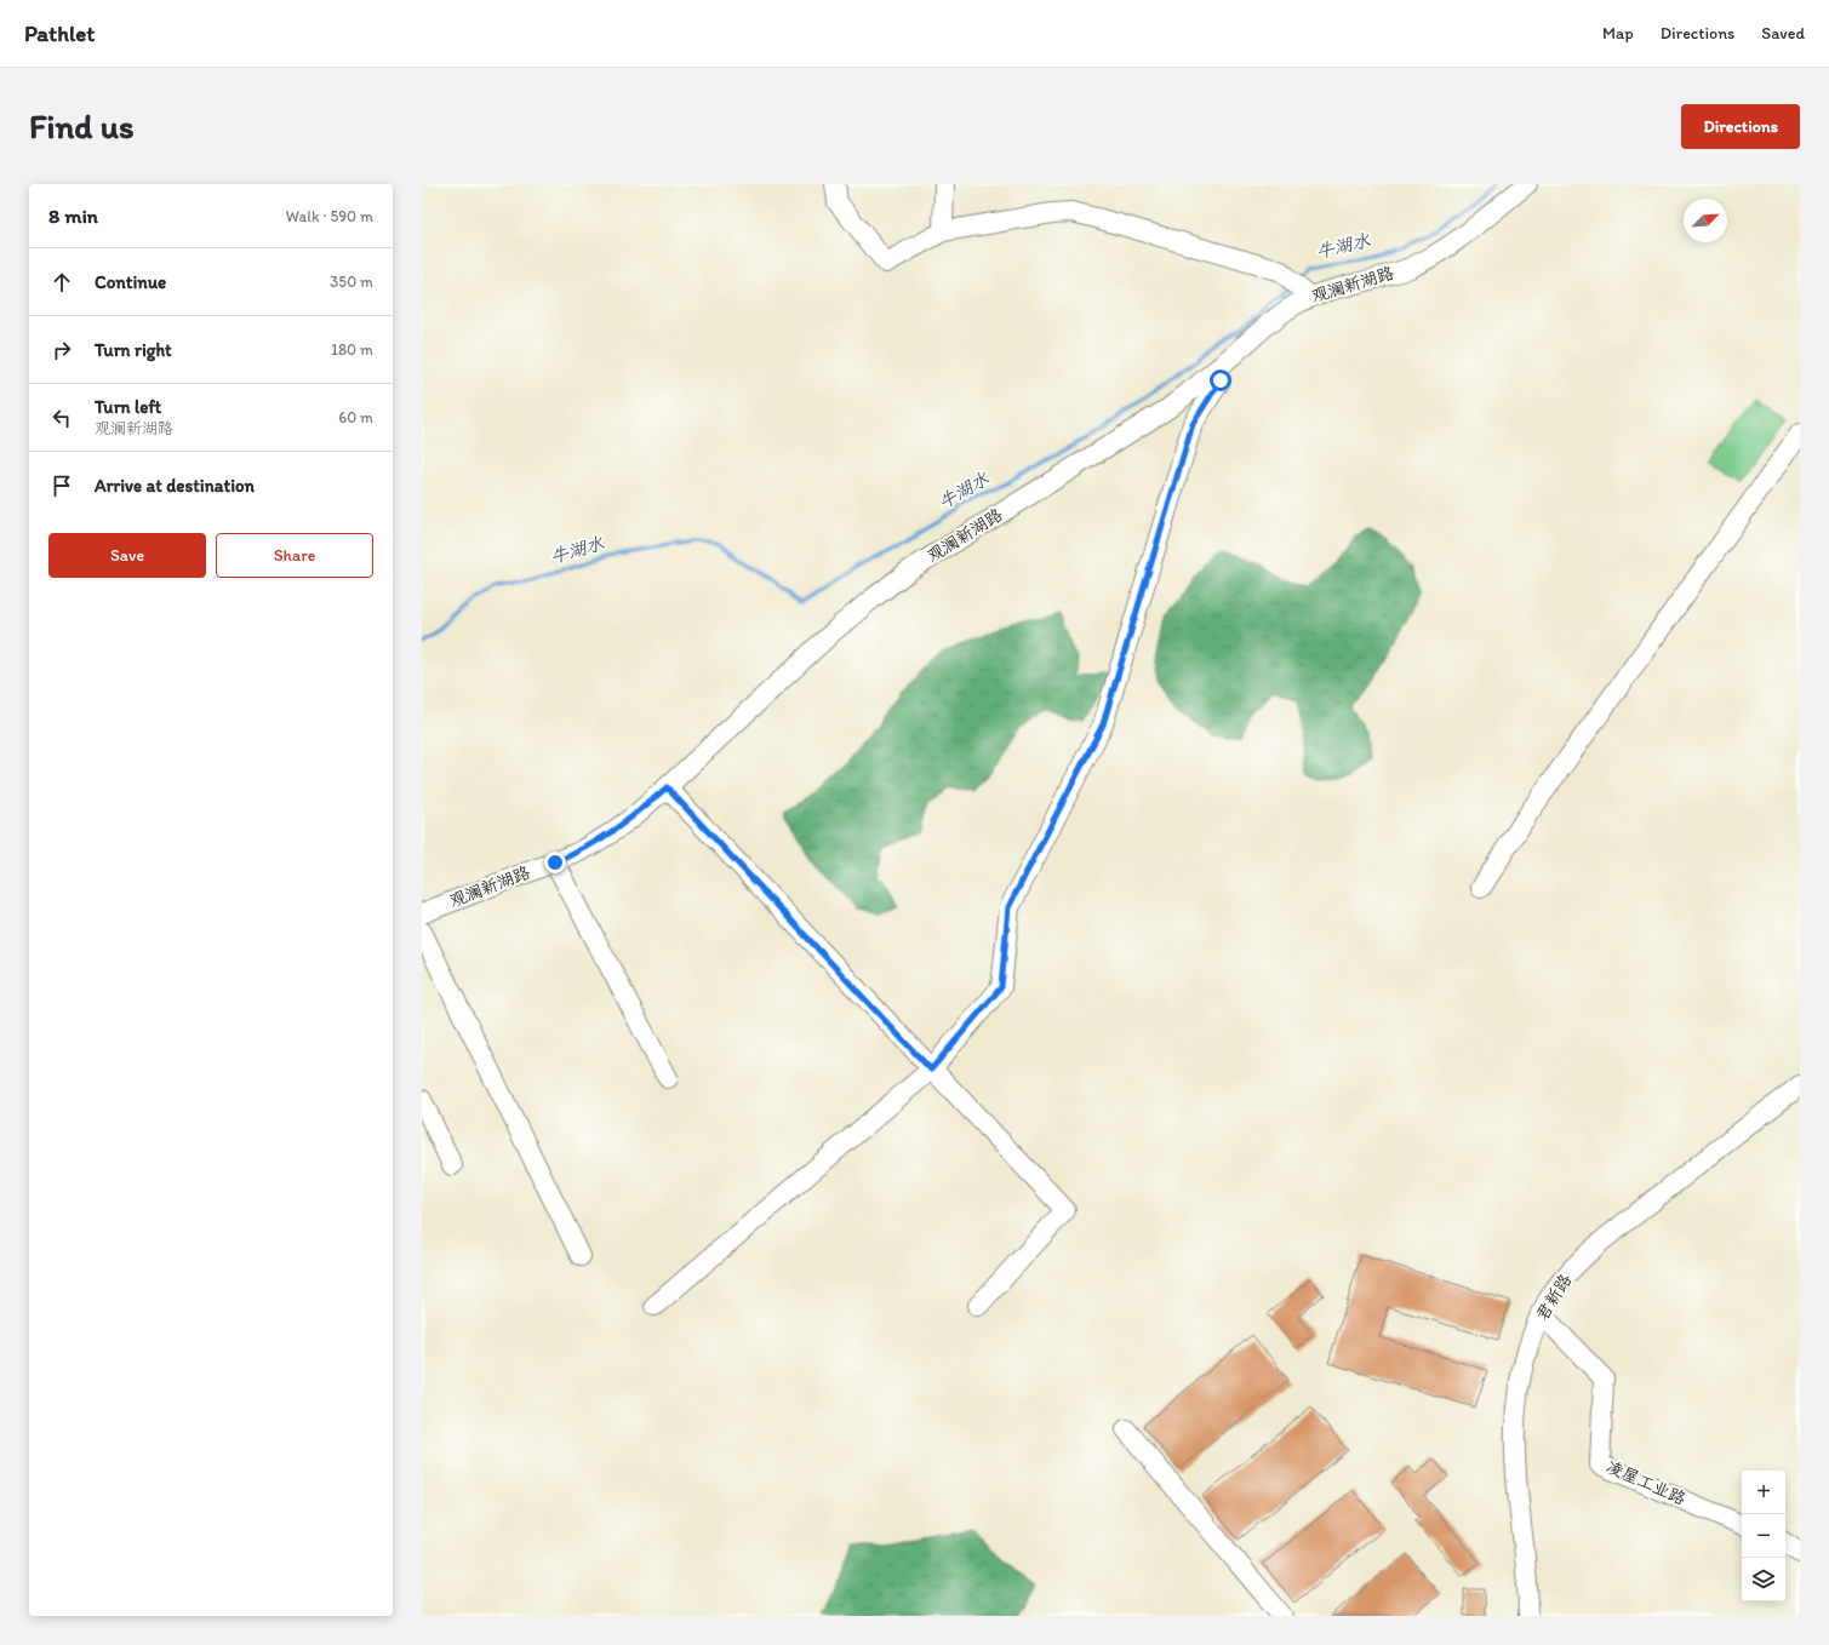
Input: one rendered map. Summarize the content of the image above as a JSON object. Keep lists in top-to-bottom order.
{
  "streets": {
    "street": ["观澜新湖路", "君新路", "凌屋工业路"]
  },
  "crossings": [
    ["君新路", "凌屋工业路"]
  ],
  "water": ["牛湖水"],
  "north": "top right",
  "page": {
    "header": "Pathlet",
    "nav": ["Map", "Directions", "Saved"],
    "buttons": [
      "Directions",
      ["Save", "Share"]
    ],
    "title": "Find us",
    "heading": ["8 min", "Walk · 590 m"],
    "list": [
      ["Continue", "350 m"],
      ["Turn right", "180 m"],
      ["Turn left", "观澜新湖路", "60 m"],
      "Arrive at destination"
    ],
    "map_buttons": ["+", "−"]
  }
}
